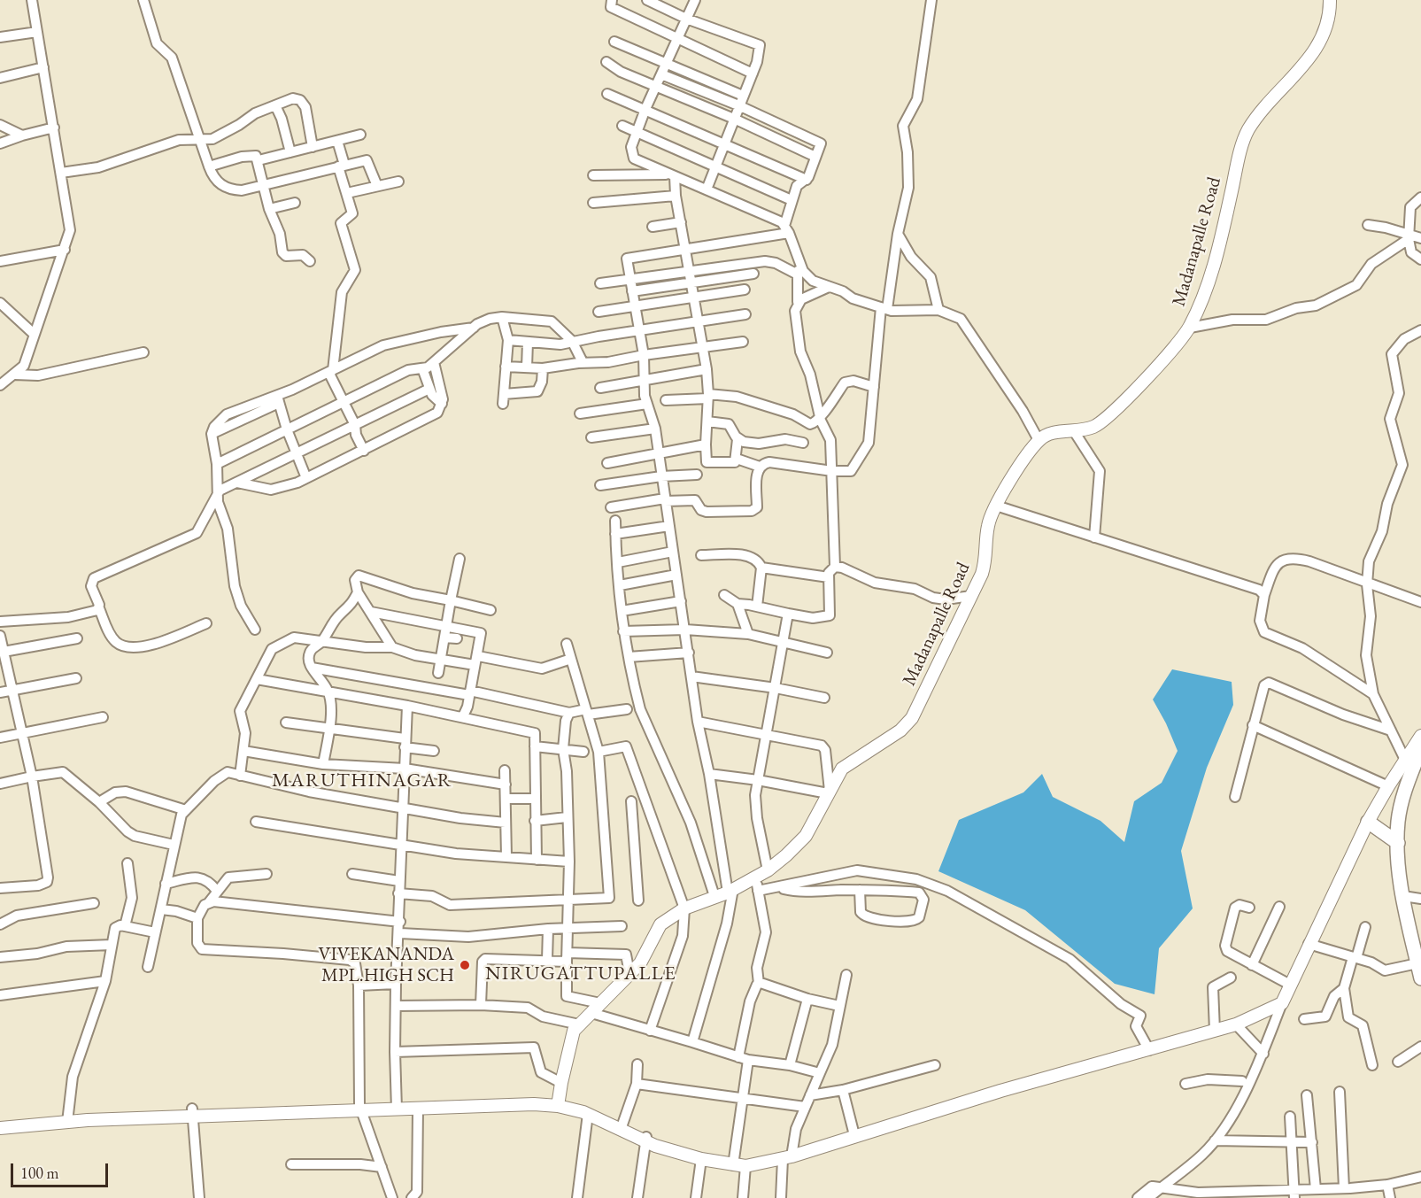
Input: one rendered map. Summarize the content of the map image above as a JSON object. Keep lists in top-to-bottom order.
{
  "streets": {
    "main road": ["Madanapalle Road"]
  },
  "districts": ["MARUTHINAGAR", "NIRUGATTUPALLE"],
  "places": ["VIVEKANANDA MPL.HIGH SCH"],
  "scale_bar": "100 m"
}
